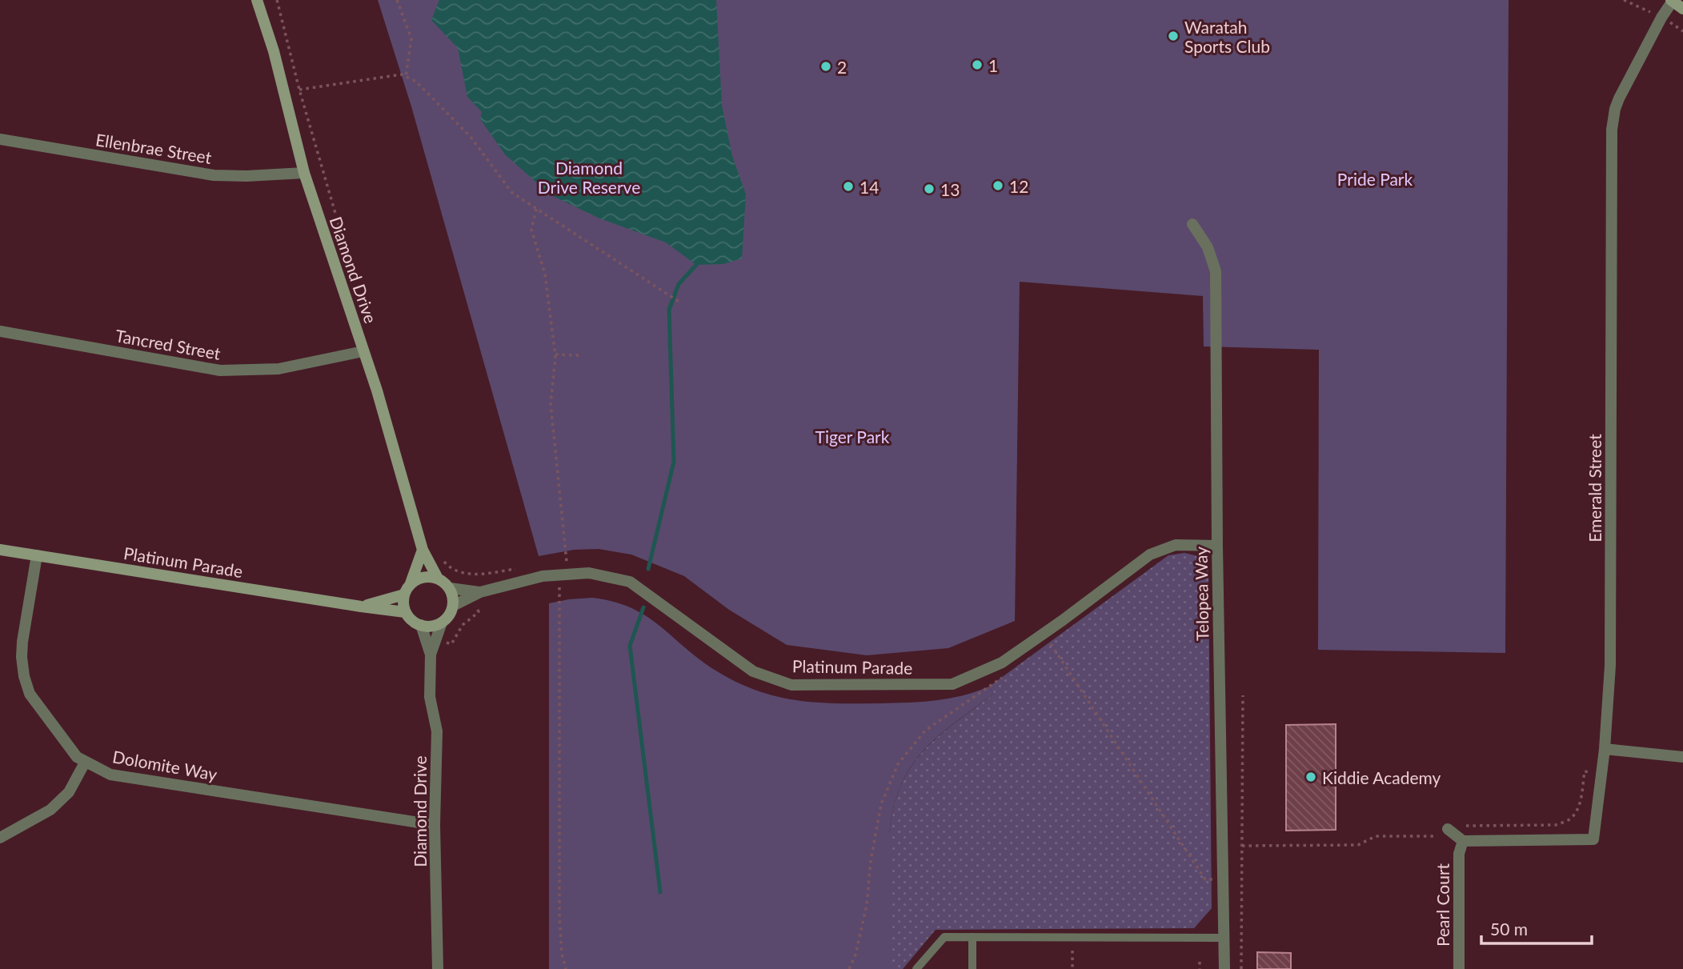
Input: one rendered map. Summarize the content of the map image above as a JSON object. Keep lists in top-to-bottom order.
{
  "streets": {
    "street": [
      "Ellenbrae Street",
      "Diamond Drive",
      "Tancred Street",
      "Emerald Street",
      "Platinum Parade",
      "Telopea Way",
      "Dolomite Way",
      "Pearl Court"
    ]
  },
  "crossings": [
    ["Ellenbrae Street", "Diamond Drive"],
    ["Diamond Drive", "Tancred Street"],
    ["Diamond Drive", "Platinum Parade"],
    ["Diamond Drive", "Dolomite Way"],
    ["Emerald Street", "Pearl Court"],
    ["Platinum Parade", "Telopea Way"],
    ["Platinum Parade", "Dolomite Way"]
  ],
  "parks": ["Diamond Drive Reserve", "Pride Park", "Tiger Park"],
  "places": [
    "Waratah Sports Club",
    "1",
    "2",
    "12",
    "14",
    "13",
    "Kiddie Academy"
  ],
  "scale_bar": "50 m"
}
